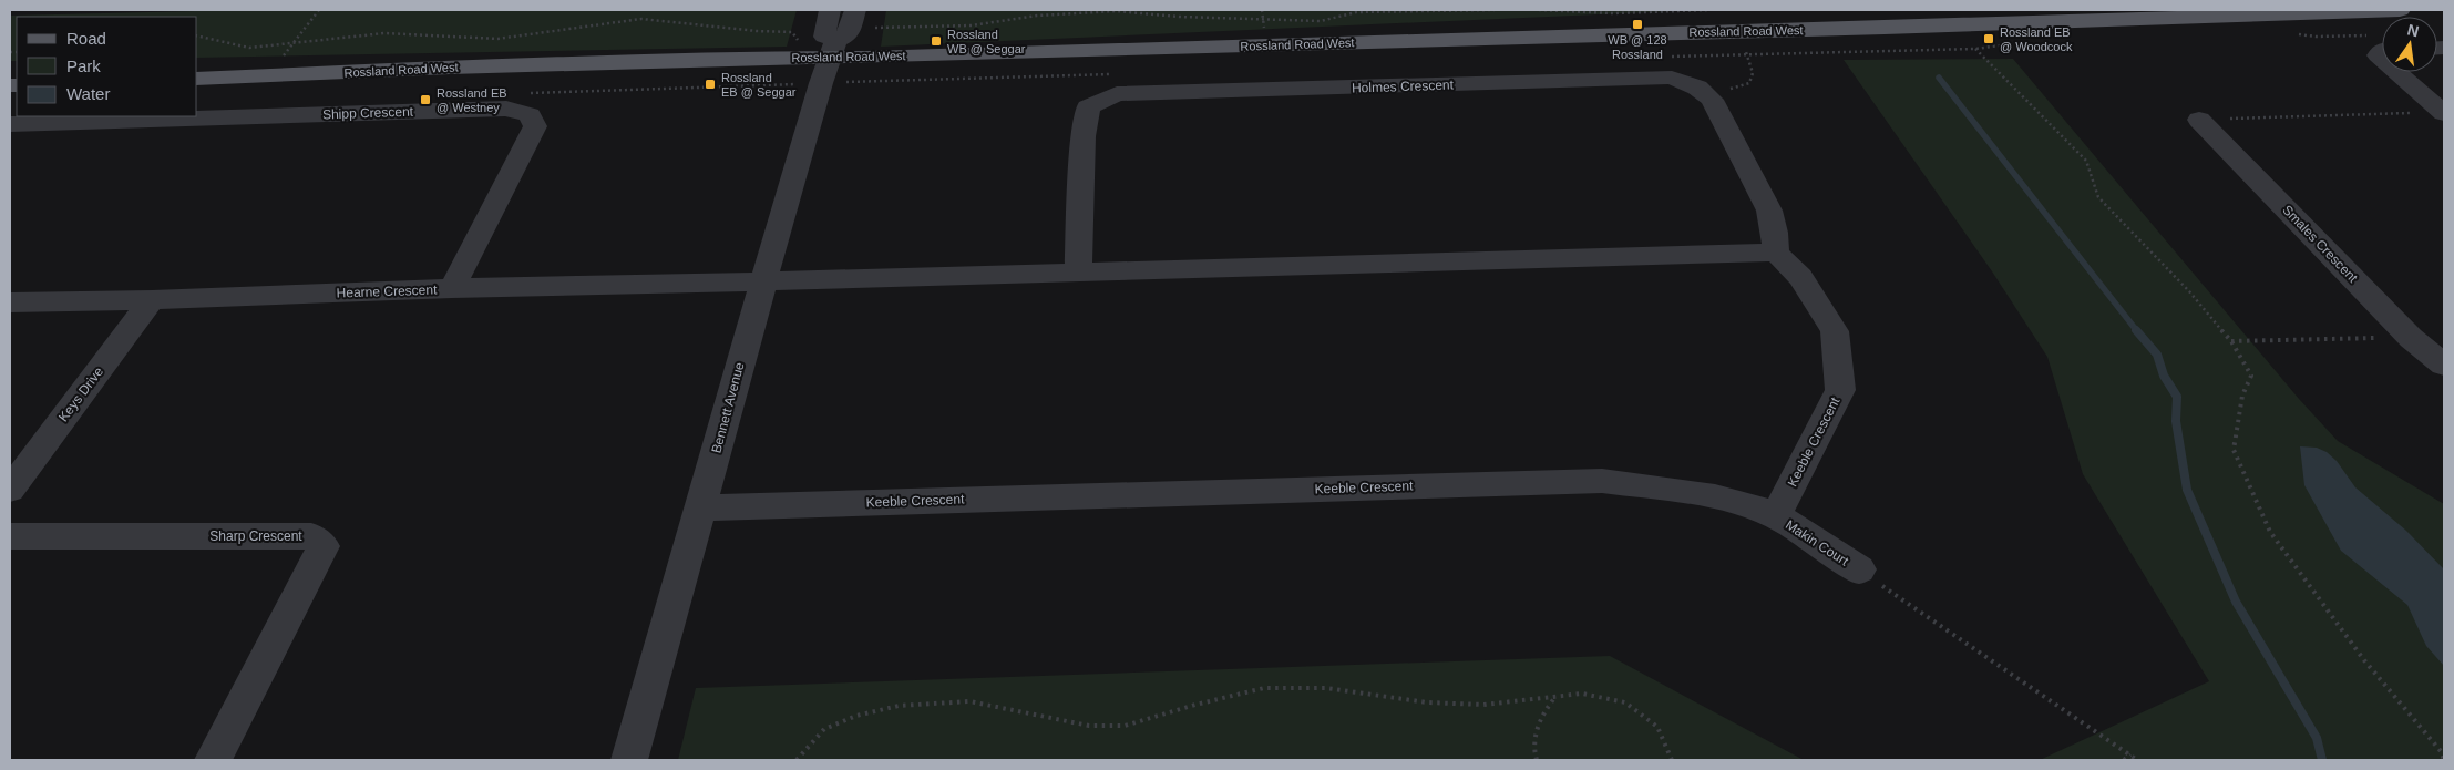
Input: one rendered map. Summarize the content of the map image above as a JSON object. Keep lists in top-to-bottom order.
{
  "streets": {
    "main road": ["Rossland Road West"],
    "street": [
      "Holmes Crescent",
      "Shipp Crescent",
      "Smales Crescent",
      "Hearne Crescent",
      "Keys Drive",
      "Bennett Avenue",
      "Keeble Crescent",
      "Sharp Crescent",
      "Makin Court"
    ]
  },
  "crossings": [
    ["Rossland Road West", "Bennett Avenue"],
    ["Holmes Crescent", "Keeble Crescent"],
    ["Shipp Crescent", "Hearne Crescent"],
    ["Hearne Crescent", "Keys Drive"],
    ["Hearne Crescent", "Bennett Avenue"],
    ["Bennett Avenue", "Keeble Crescent"],
    ["Keeble Crescent", "Makin Court"]
  ],
  "places": {
    "transit": [
      "WB @ 128 Rossland",
      "Rossland EB @ Woodcock",
      "Rossland WB @ Seggar",
      "Rossland EB @ Seggar",
      "Rossland EB @ Westney"
    ]
  },
  "legend": ["Road", "Park", "Water"],
  "north": "top"
}
